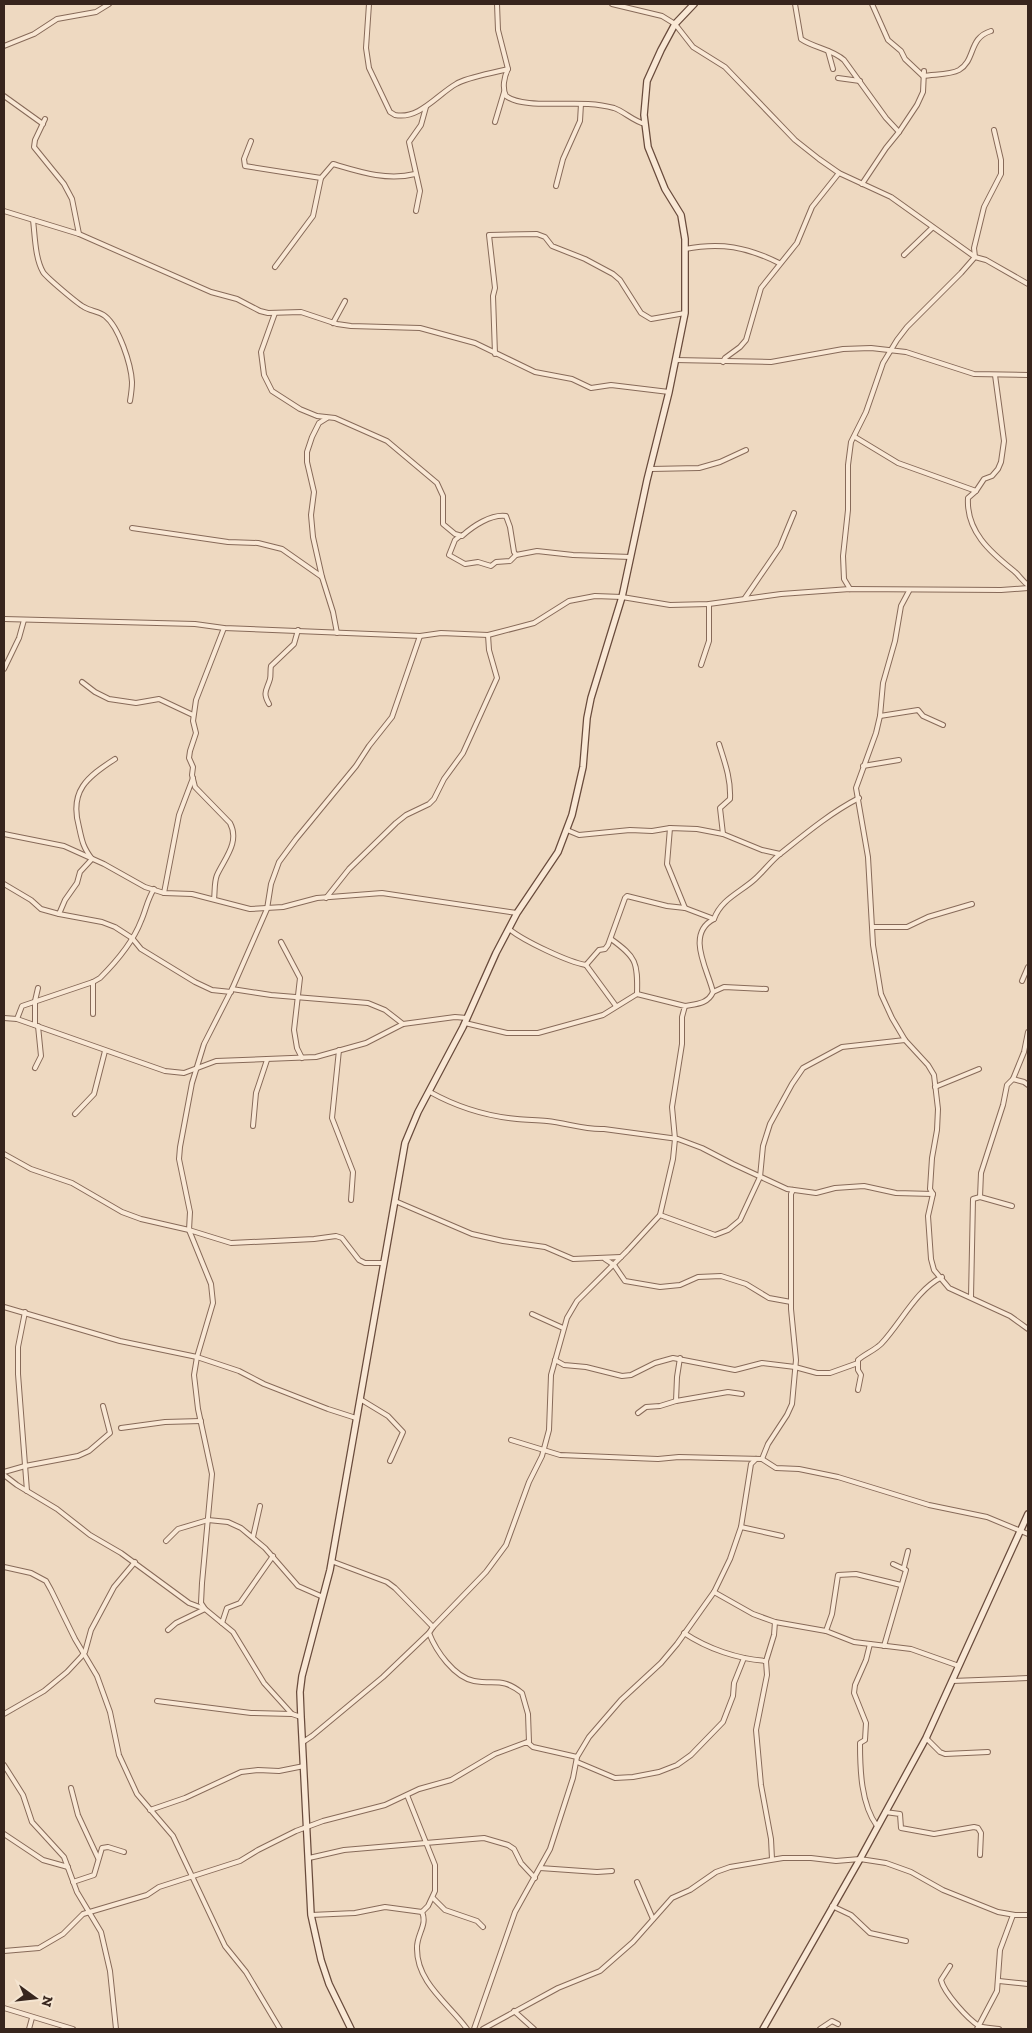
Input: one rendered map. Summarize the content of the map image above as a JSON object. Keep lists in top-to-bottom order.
{
  "north": "right"
}
